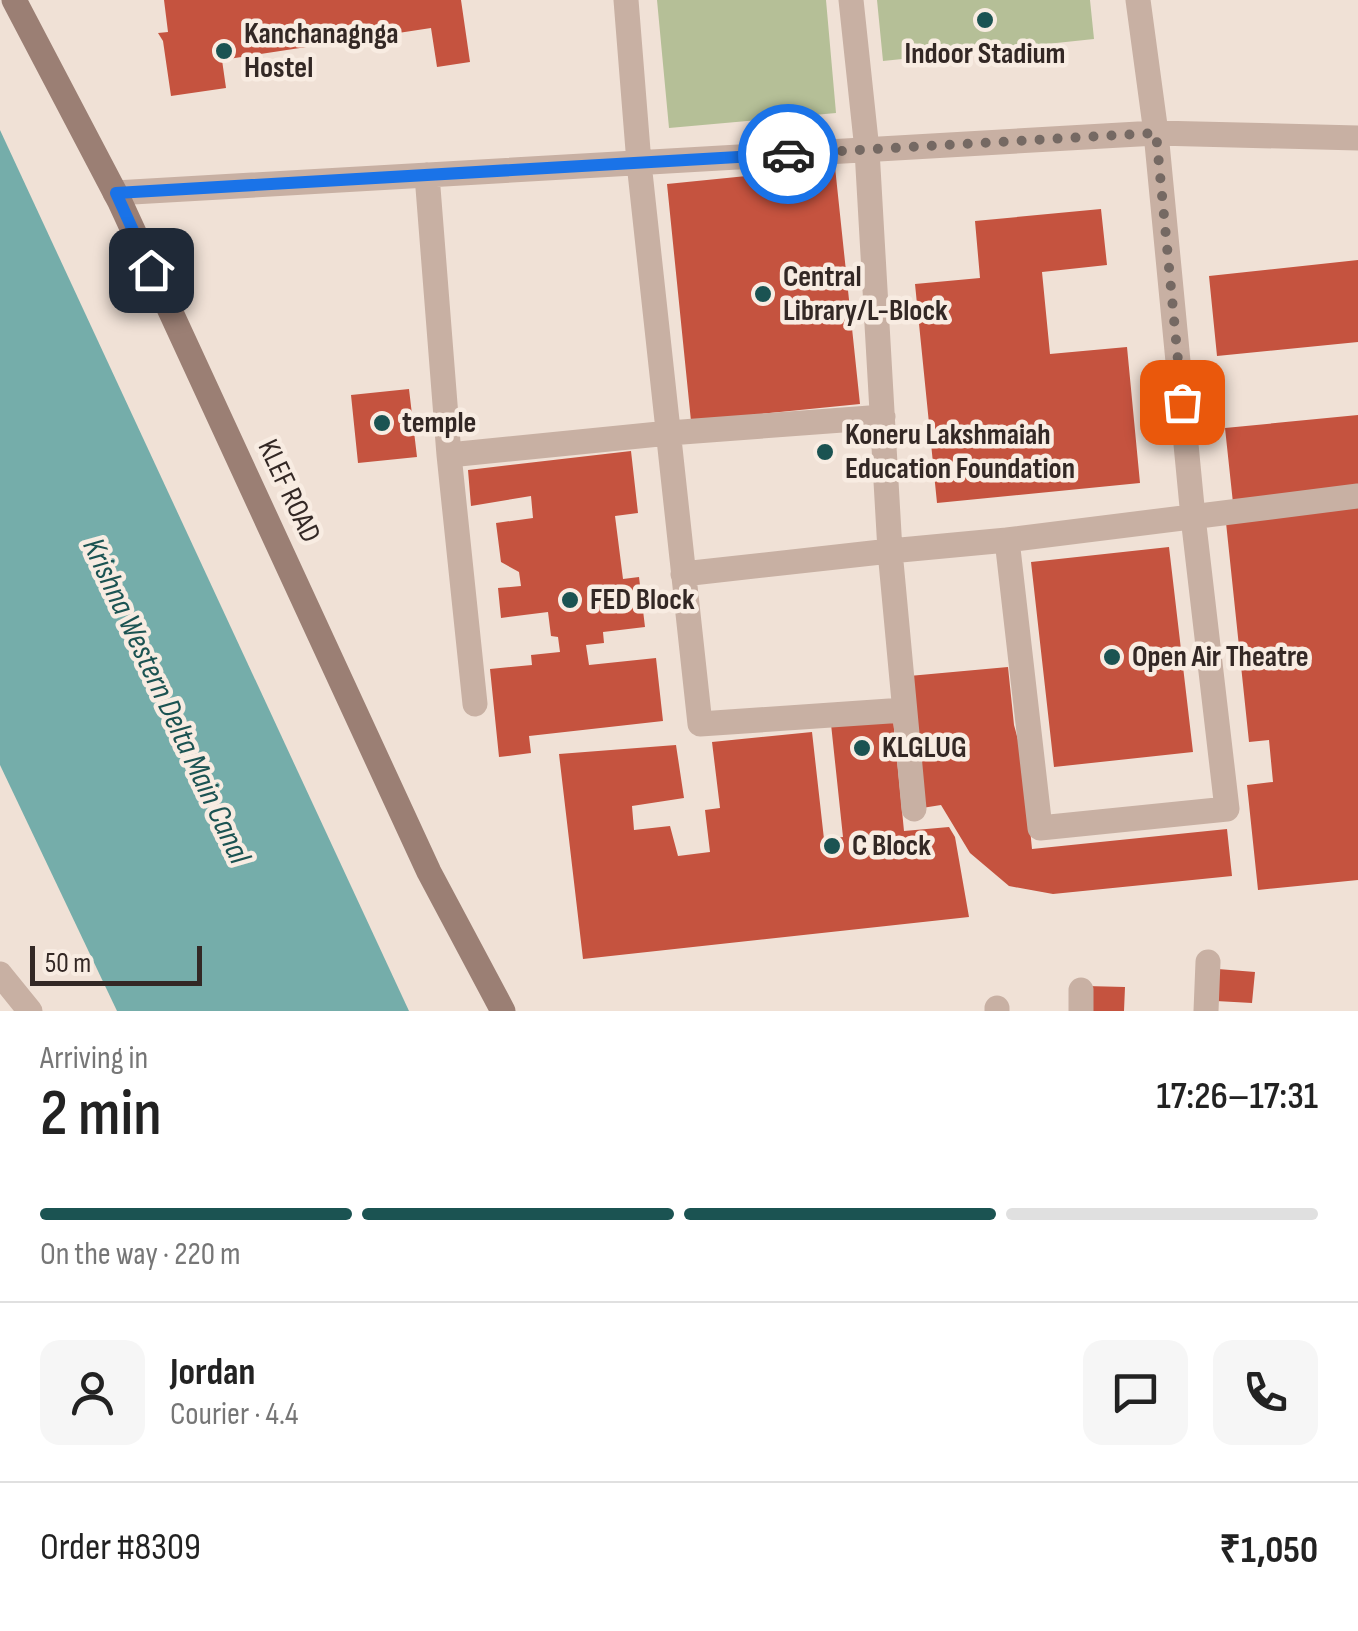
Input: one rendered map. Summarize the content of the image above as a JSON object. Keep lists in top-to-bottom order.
{
  "streets": {
    "main road": ["KLEF ROAD"]
  },
  "water": ["Krishna Western Delta Main Canal"],
  "places": [
    "Indoor Stadium",
    "Kanchanagnga Hostel",
    "Central Library/L-Block",
    "temple",
    "Koneru Lakshmaiah Education Foundation",
    "FED Block",
    "Open Air Theatre",
    "KLGLUG",
    "C Block"
  ],
  "scale_bar": "50 m",
  "page": {
    "scale": "50 m",
    "heading": ["2 min", "Arriving in", "17:26–17:31"],
    "panel": [
      "Jordan",
      "Courier · 4.4",
      "Order #8309",
      "₹1,050"
    ],
    "bar": "On the way · 220 m"
  }
}
